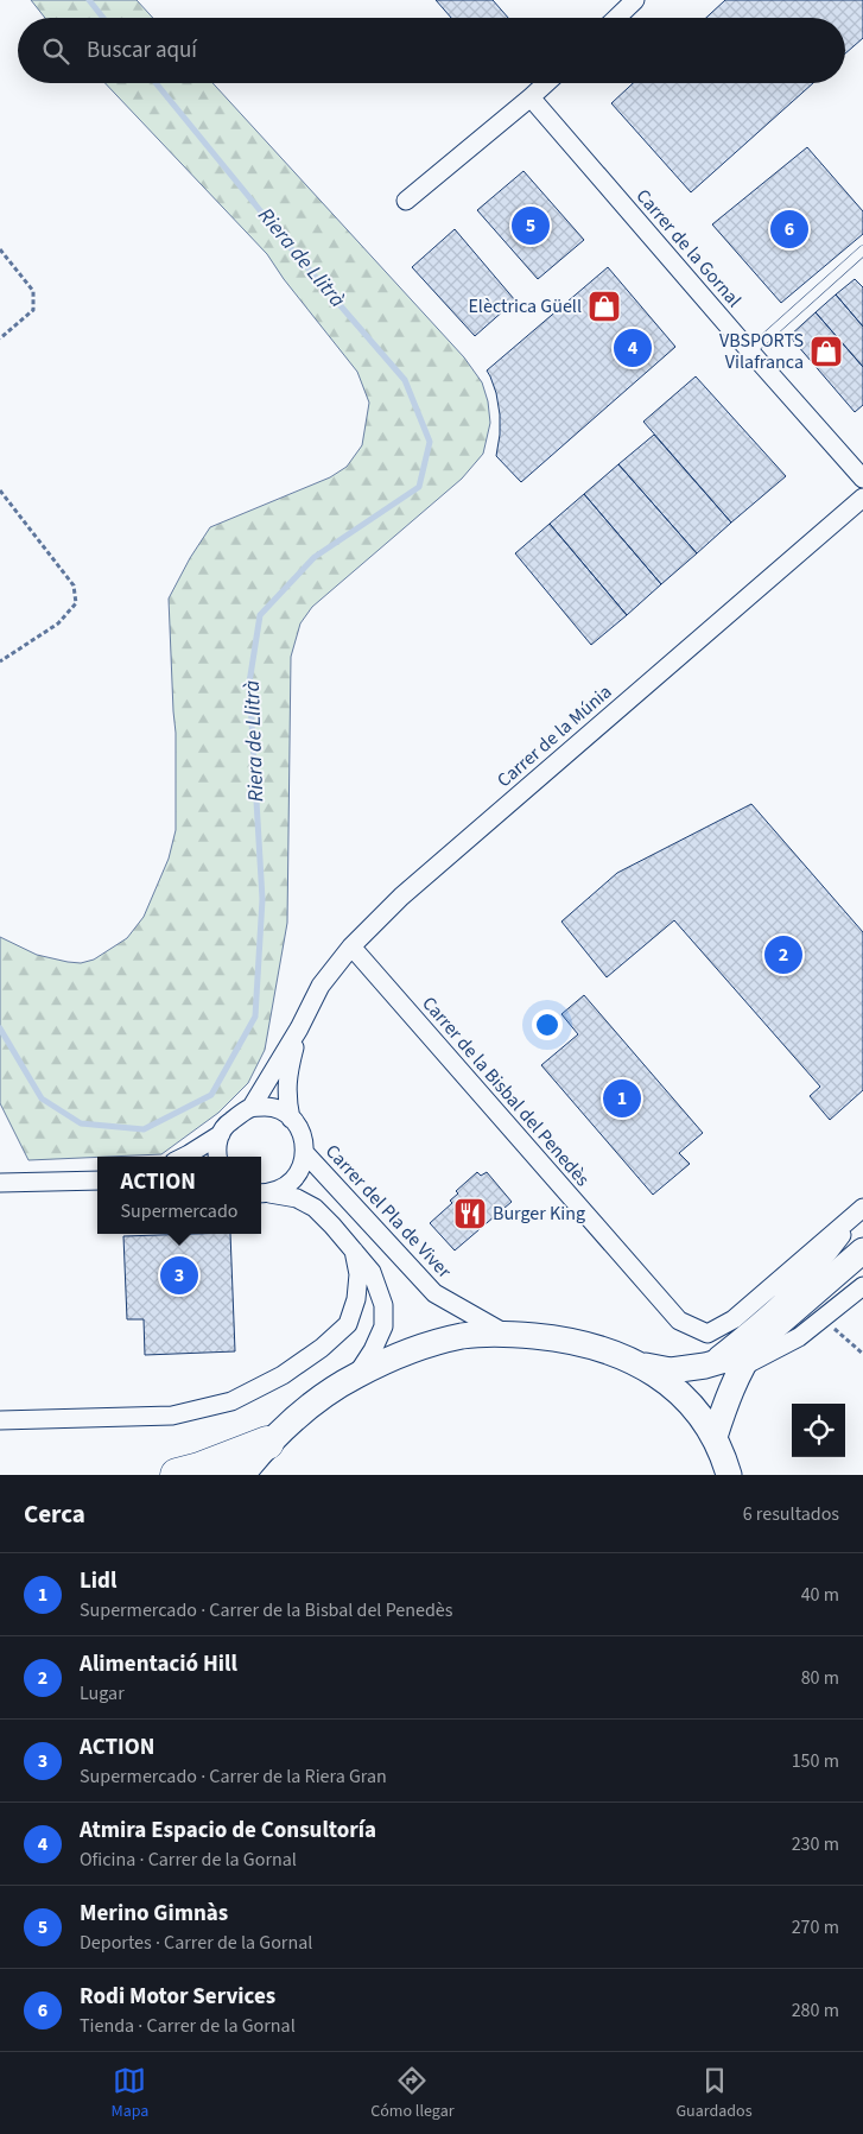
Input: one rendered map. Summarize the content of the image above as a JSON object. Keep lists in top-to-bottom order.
{
  "streets": {
    "street": [
      "Carrer de la Gornal",
      "Carrer de la Múnia",
      "Carrer de la Bisbal del Penedès",
      "Carrer del Pla de Viver"
    ]
  },
  "crossings": [
    ["Carrer de la Múnia", "Carrer de la Bisbal del Penedès"],
    ["Carrer de la Múnia", "Carrer del Pla de Viver"]
  ],
  "water": ["Riera de Llitrà"],
  "places": {
    "shop": ["Elèctrica Güell", "VBSPORTS Vilafranca"],
    "restaurant": ["Burger King"]
  },
  "page": {
    "search": "Buscar aquí",
    "pins": [
      "5",
      "6",
      "4",
      "2",
      "1",
      "3"
    ],
    "popup": ["ACTION", "Supermercado"],
    "heading": ["Cerca", "6 resultados"],
    "list": [
      {
        "mark": "1",
        "name": "Lidl",
        "note": "Supermercado · Carrer de la Bisbal del Penedès",
        "value": "40 m"
      },
      {
        "mark": "2",
        "name": "Alimentació Hill",
        "note": "Lugar",
        "value": "80 m"
      },
      {
        "mark": "3",
        "name": "ACTION",
        "note": "Supermercado · Carrer de la Riera Gran",
        "value": "150 m"
      },
      {
        "mark": "4",
        "name": "Atmira Espacio de Consultoría",
        "note": "Oficina · Carrer de la Gornal",
        "value": "230 m"
      },
      {
        "mark": "5",
        "name": "Merino Gimnàs",
        "note": "Deportes · Carrer de la Gornal",
        "value": "270 m"
      },
      {
        "mark": "6",
        "name": "Rodi Motor Services",
        "note": "Tienda · Carrer de la Gornal",
        "value": "280 m"
      }
    ],
    "nav": ["Mapa", "Cómo llegar", "Guardados"]
  }
}
